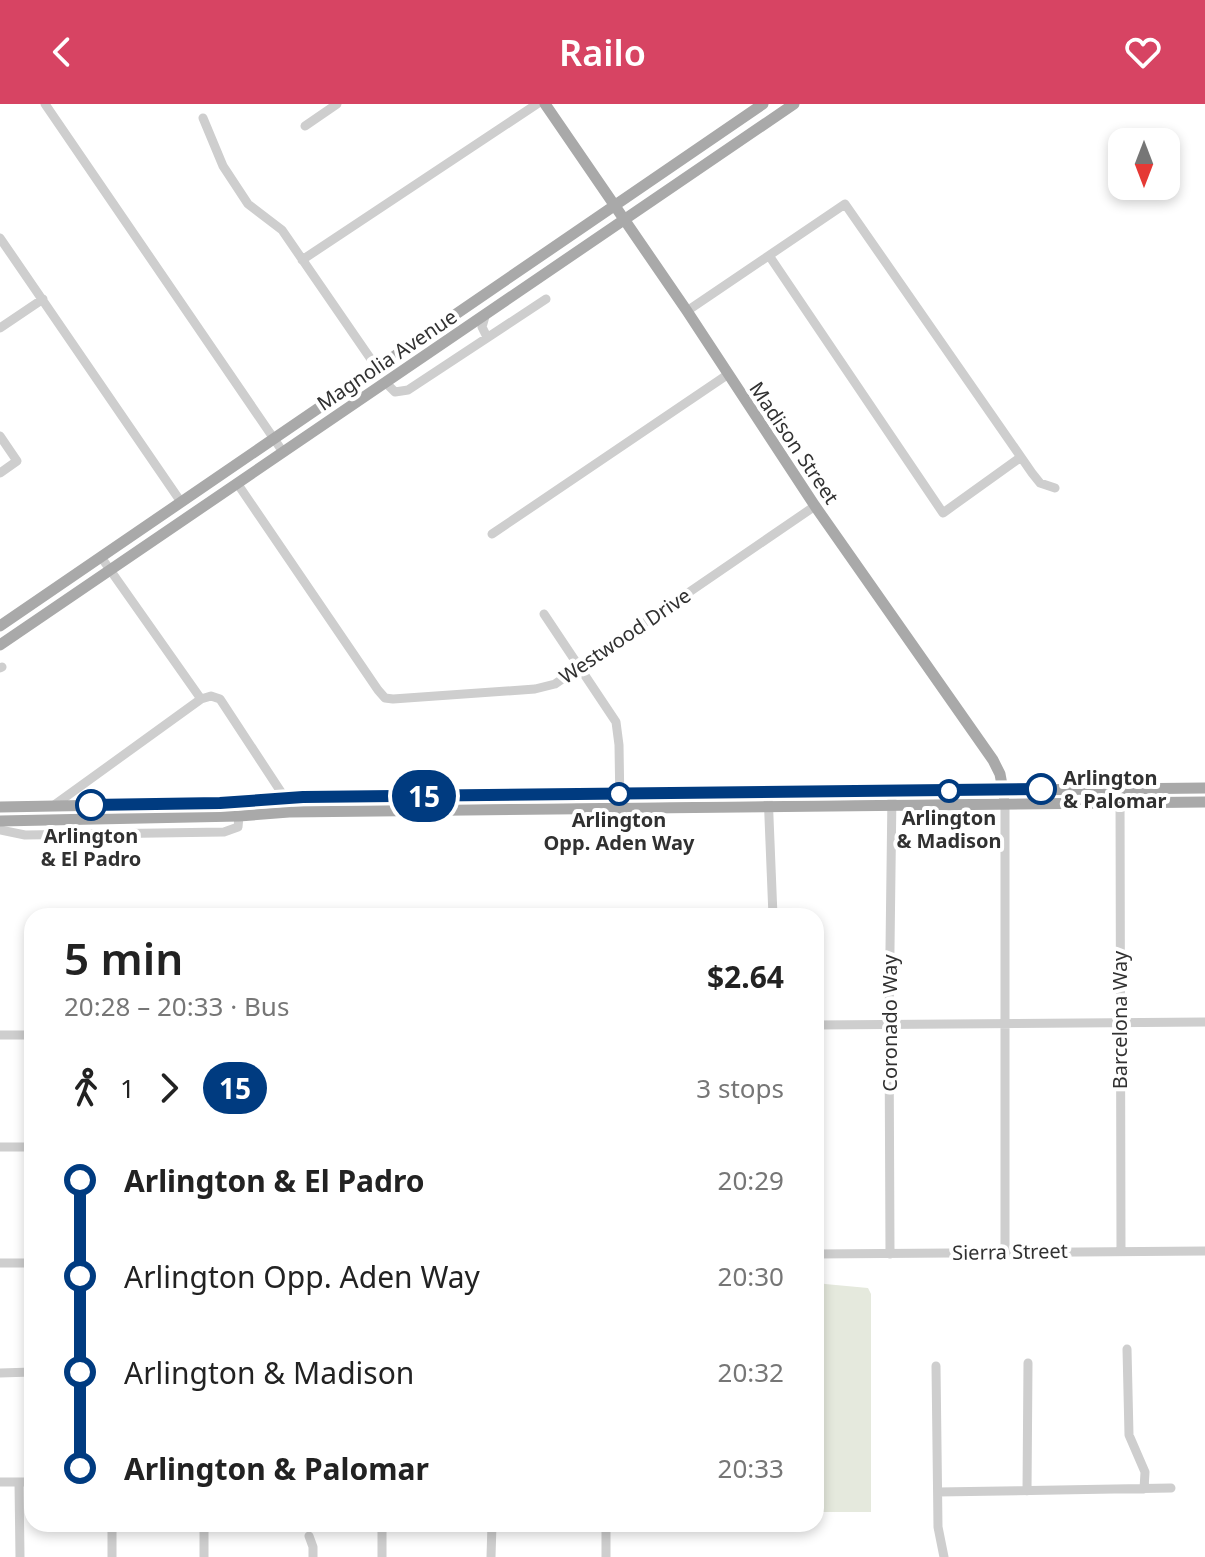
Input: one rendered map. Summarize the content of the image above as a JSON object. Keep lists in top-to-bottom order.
{
  "streets": {
    "main road": ["Magnolia Avenue", "Madison Street"],
    "street": [
      "Westwood Drive",
      "Barcelona Way",
      "Coronado Way",
      "Sierra Street"
    ]
  },
  "crossings": [
    ["Magnolia Avenue", "Madison Street"],
    ["Magnolia Avenue", "Westwood Drive"],
    ["Madison Street", "Westwood Drive"],
    ["Barcelona Way", "Sierra Street"],
    ["Coronado Way", "Sierra Street"]
  ],
  "places": [
    "Arlington & Palomar",
    "Arlington & Madison",
    "Arlington Opp. Aden Way",
    "Arlington & El Padro"
  ],
  "lines": ["bus line 15"],
  "north": "bottom",
  "page": {
    "header": "Railo",
    "on_map": "15",
    "heading": ["5 min", "20:28 – 20:33 · Bus", "$2.64"],
    "legs": ["1", "15", "3 stops"],
    "list": [
      {
        "name": "Arlington & El Padro",
        "value": "20:29"
      },
      {
        "name": "Arlington Opp. Aden Way",
        "value": "20:30"
      },
      {
        "name": "Arlington & Madison",
        "value": "20:32"
      },
      {
        "name": "Arlington & Palomar",
        "value": "20:33"
      }
    ]
  }
}
